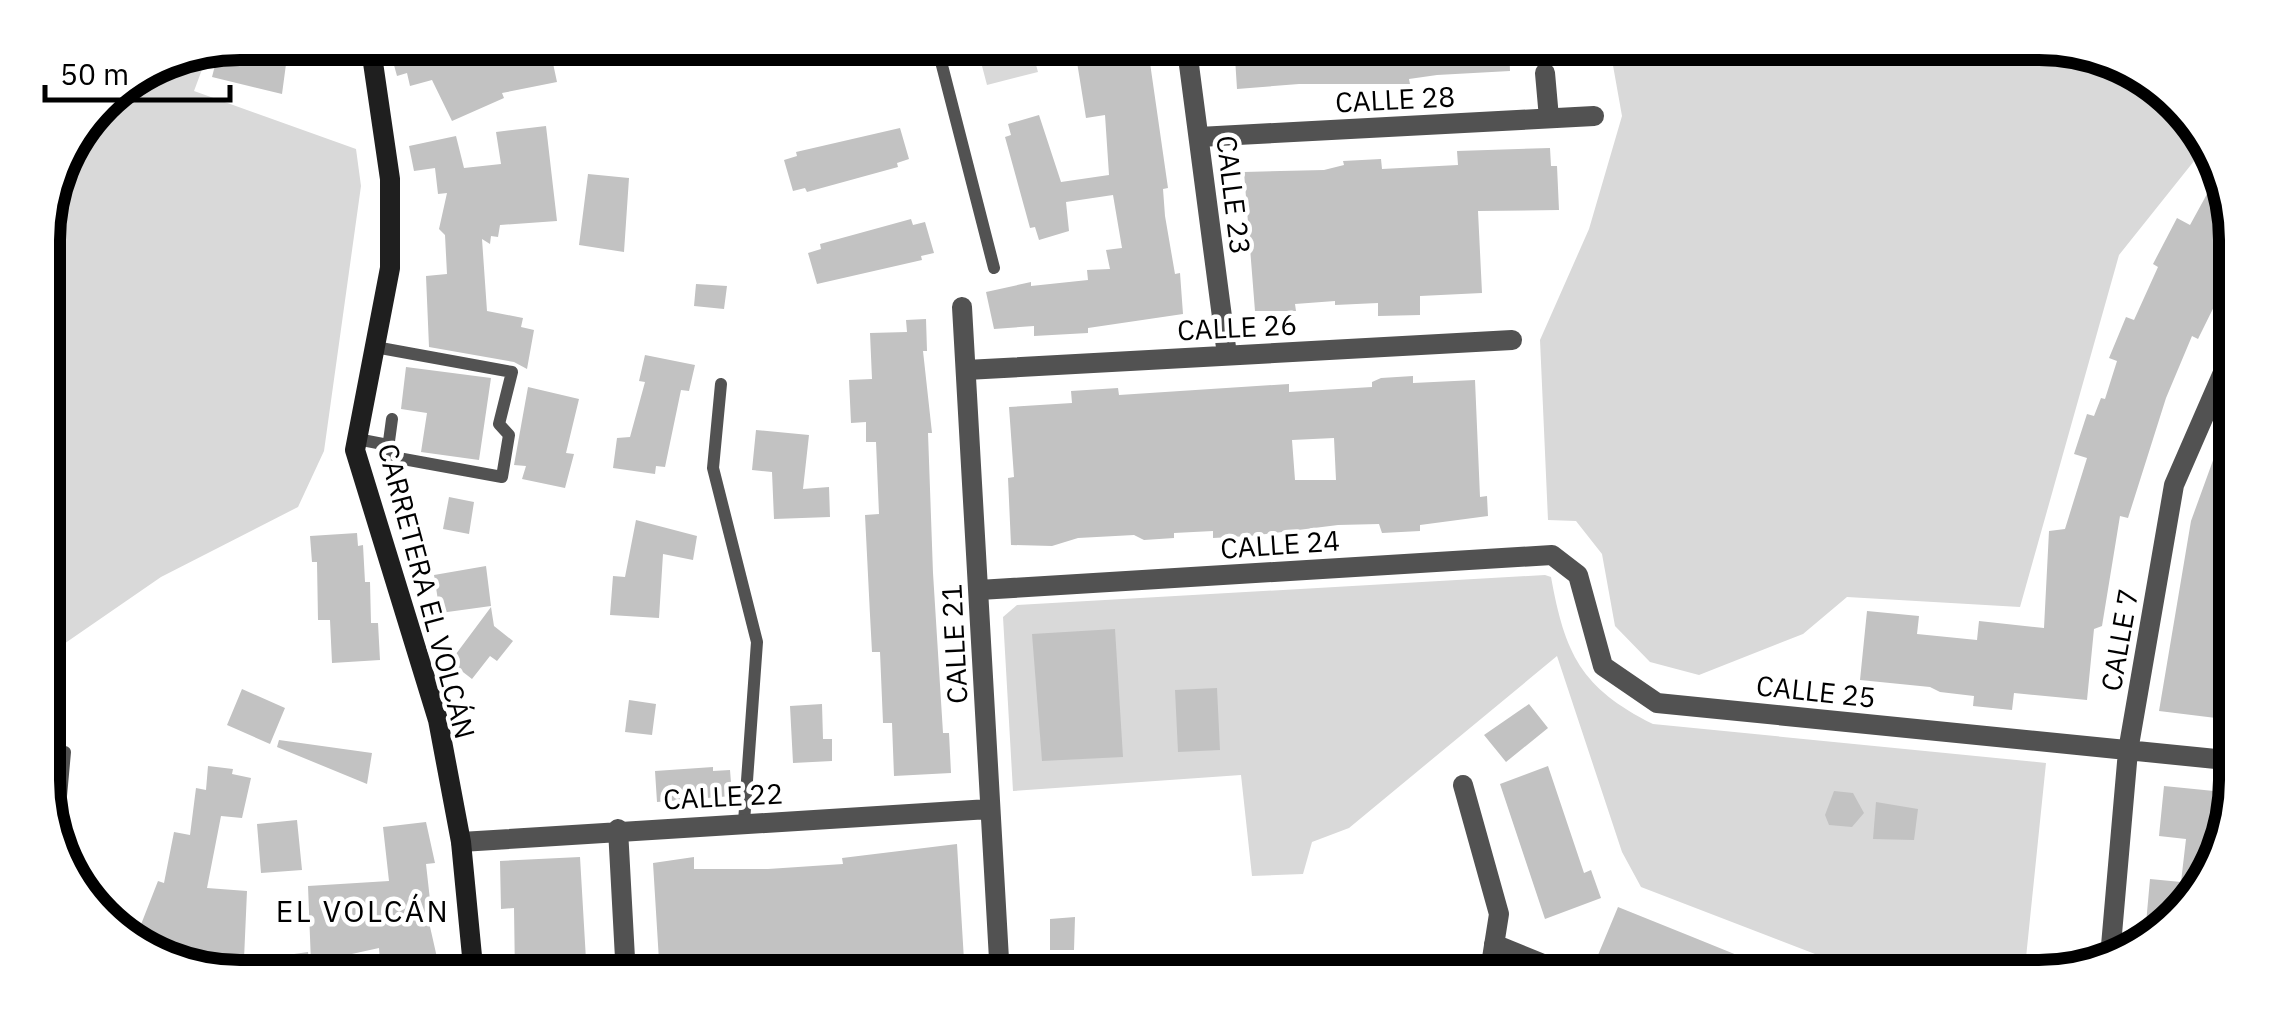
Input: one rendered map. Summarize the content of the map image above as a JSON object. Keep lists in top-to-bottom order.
{
  "streets": {
    "street": [
      "CALLE 28",
      "CALLE 23",
      "CALLE 26",
      "CALLE 24",
      "CARRETERA EL VOLCÁN",
      "CALLE 7",
      "CALLE 21",
      "CALLE 25",
      "CALLE 22"
    ]
  },
  "crossings": [
    ["CALLE 28", "CALLE 23"],
    ["CALLE 23", "CALLE 26"],
    ["CALLE 26", "CALLE 21"],
    ["CALLE 24", "CALLE 21"],
    ["CALLE 24", "CALLE 25"],
    ["CARRETERA EL VOLCÁN", "CALLE 22"],
    ["CALLE 7", "CALLE 25"],
    ["CALLE 21", "CALLE 22"]
  ],
  "districts": ["EL VOLCÁN"],
  "scale_bar": "50 m"
}
